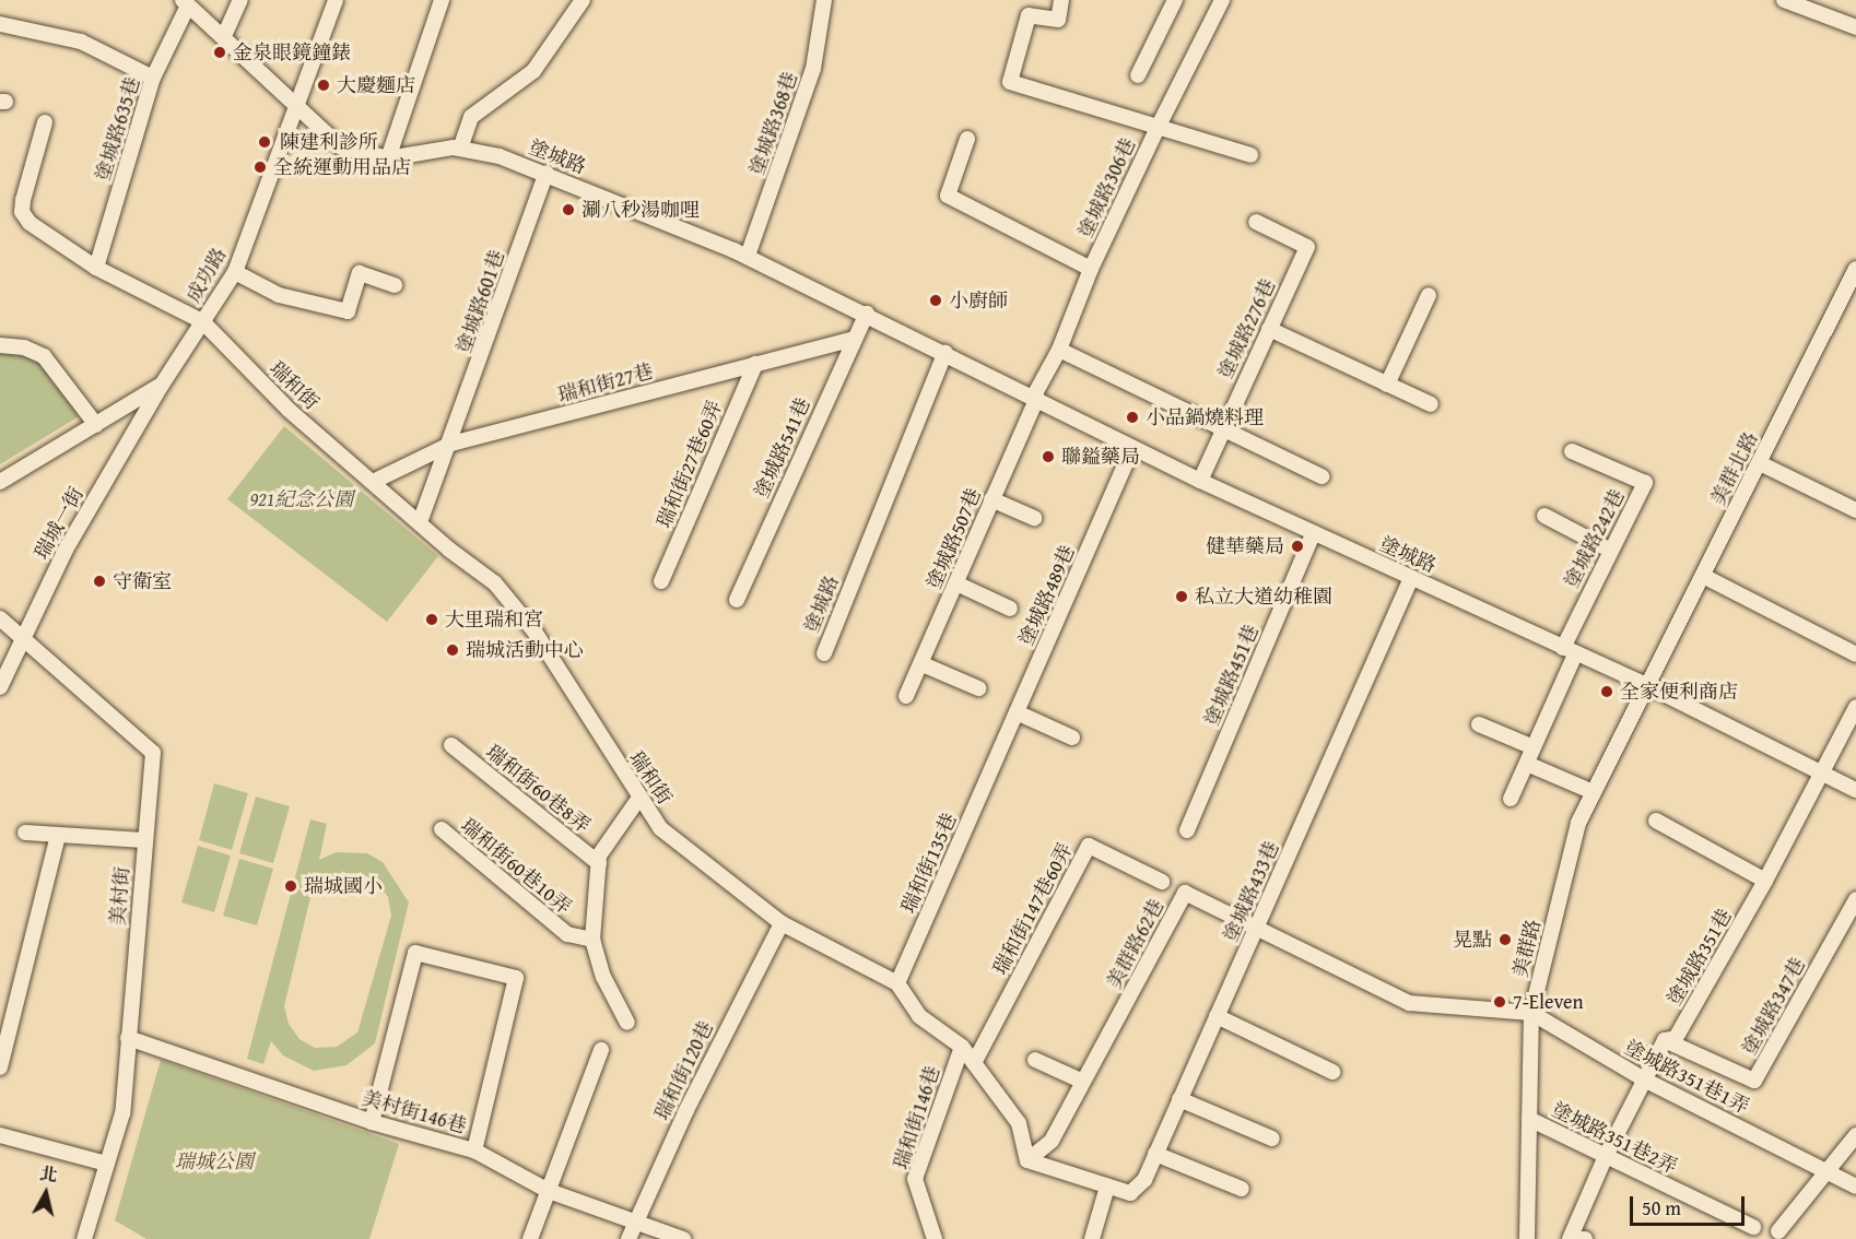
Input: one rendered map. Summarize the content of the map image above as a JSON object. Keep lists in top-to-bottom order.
{
  "streets": {
    "street": [
      "塗城路368巷",
      "塗城路635巷",
      "塗城路",
      "塗城路306巷",
      "成功路",
      "塗城路601巷",
      "塗城路276巷",
      "瑞和街27巷",
      "瑞和街",
      "塗城路541巷",
      "瑞和街27巷60弄",
      "美群北路",
      "瑞城一街",
      "塗城路507巷",
      "塗城路242巷",
      "塗城路489巷",
      "塗城路451巷",
      "瑞和街60巷8弄",
      "瑞和街135巷",
      "瑞和街60巷10弄",
      "塗城路433巷",
      "美村街",
      "瑞和街147巷60弄",
      "美群路62巷",
      "美群路",
      "塗城路351巷",
      "塗城路347巷",
      "瑞和街120巷",
      "塗城路351巷1弄",
      "美村街146巷",
      "瑞和街146巷",
      "塗城路351巷2弄"
    ]
  },
  "crossings": [
    ["塗城路368巷", "塗城路"],
    ["塗城路635巷", "塗城路"],
    ["塗城路635巷", "瑞和街"],
    ["塗城路", "塗城路306巷"],
    ["塗城路", "成功路"],
    ["塗城路", "塗城路601巷"],
    ["塗城路", "塗城路276巷"],
    ["塗城路", "塗城路541巷"],
    ["塗城路", "美群北路"],
    ["塗城路", "塗城路507巷"],
    ["塗城路", "塗城路242巷"],
    ["塗城路", "塗城路489巷"],
    ["塗城路", "塗城路451巷"],
    ["塗城路", "塗城路433巷"],
    ["塗城路", "美群路"],
    ["塗城路", "塗城路351巷"],
    ["塗城路306巷", "塗城路507巷"],
    ["成功路", "瑞和街"],
    ["成功路", "瑞城一街"],
    ["塗城路601巷", "瑞和街27巷"],
    ["塗城路601巷", "瑞和街"],
    ["瑞和街27巷", "瑞和街"],
    ["瑞和街27巷", "塗城路541巷"],
    ["瑞和街27巷", "瑞和街27巷60弄"],
    ["瑞和街", "瑞和街135巷"],
    ["瑞和街", "瑞和街147巷60弄"],
    ["瑞和街", "美群路62巷"],
    ["瑞和街", "瑞和街120巷"],
    ["瑞和街", "瑞和街146巷"],
    ["美群北路", "美群路"],
    ["瑞城一街", "美村街"],
    ["塗城路489巷", "瑞和街135巷"],
    ["塗城路433巷", "美群路62巷"],
    ["美村街", "美村街146巷"],
    ["美群路62巷", "美群路"],
    ["美群路62巷", "塗城路351巷1弄"],
    ["美群路", "塗城路351巷1弄"],
    ["美群路", "塗城路351巷2弄"],
    ["塗城路351巷", "塗城路347巷"],
    ["塗城路351巷", "塗城路351巷1弄"],
    ["塗城路351巷", "塗城路351巷2弄"],
    ["瑞和街120巷", "美村街146巷"]
  ],
  "parks": ["921紀念公園", "瑞城公園"],
  "places": [
    "金泉眼鏡鐘錶",
    "大慶麵店",
    "陳建利診所",
    "全統運動用品店",
    "涮八秒湯咖哩",
    "小廚師",
    "小品鍋燒料理",
    "聯鎰藥局",
    "健華藥局",
    "守衛室",
    "私立大道幼稚園",
    "大里瑞和宮",
    "瑞城活動中心",
    "全家便利商店",
    "瑞城國小",
    "晃點",
    "7-Eleven"
  ],
  "scale_bar": "50 m",
  "north": "top"
}
